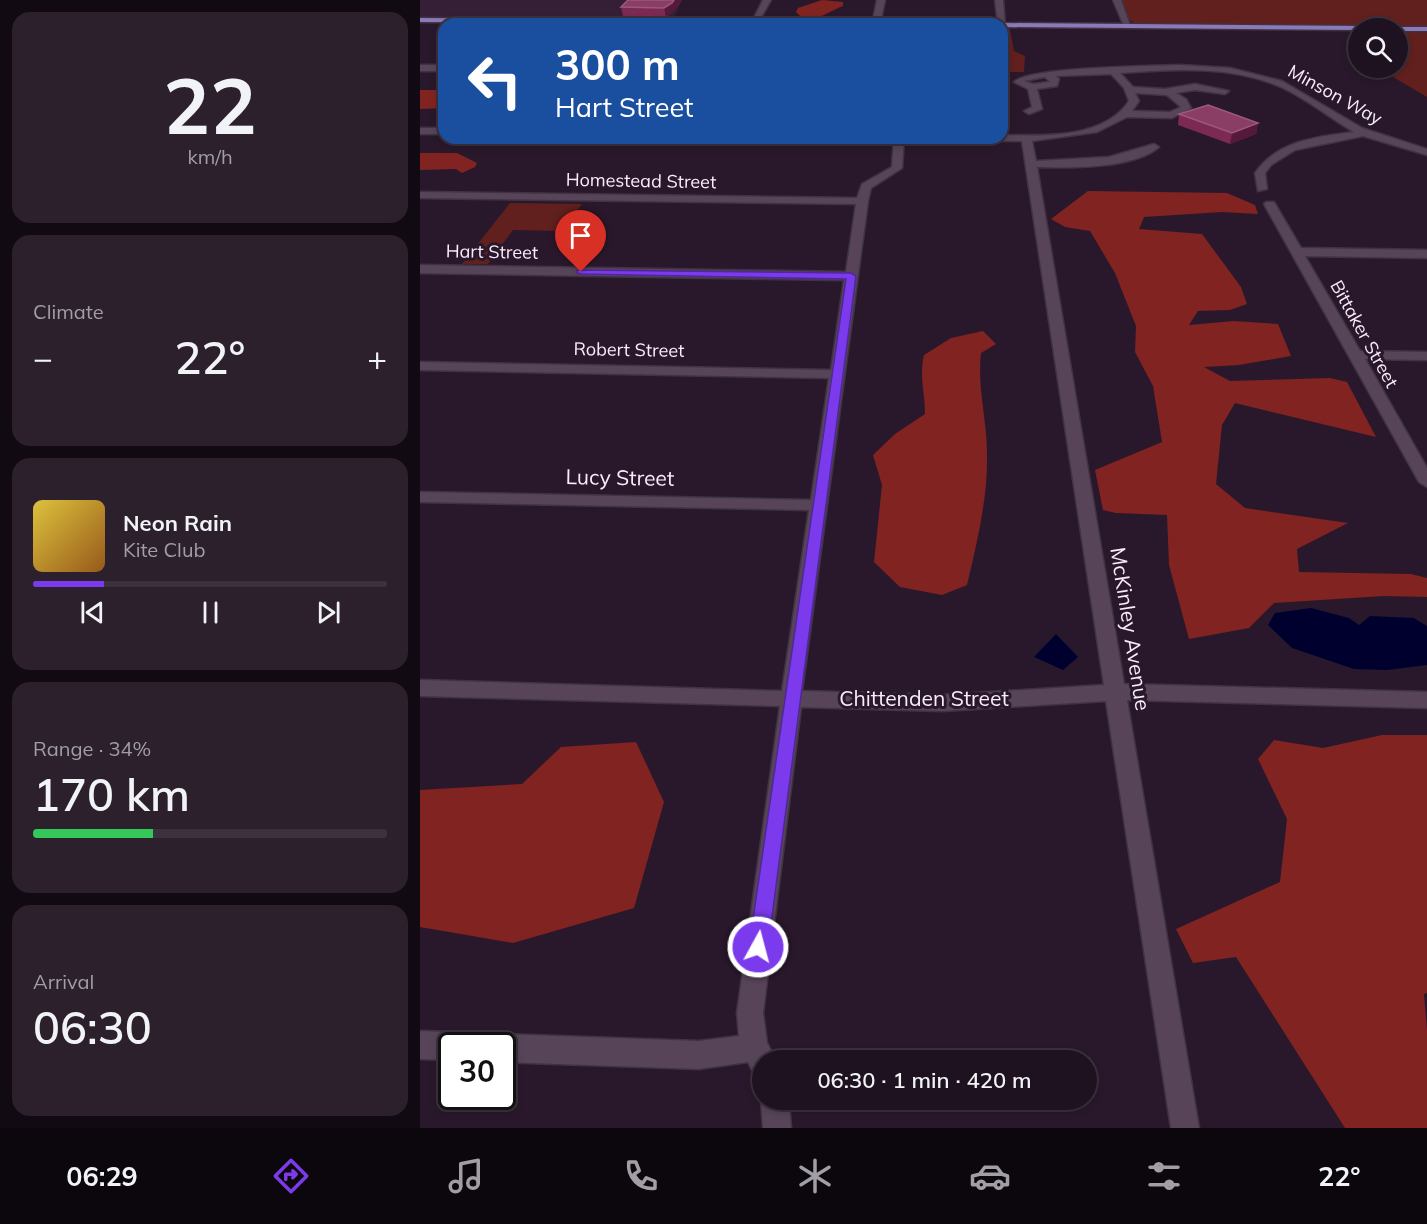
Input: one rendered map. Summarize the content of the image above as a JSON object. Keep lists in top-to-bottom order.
{
  "streets": {
    "street": [
      "Minson Way",
      "Homestead Street",
      "Hart Street",
      "Bittaker Street",
      "Robert Street",
      "Lucy Street",
      "McKinley Avenue",
      "Chittenden Street"
    ]
  },
  "crossings": [
    ["McKinley Avenue", "Chittenden Street"]
  ],
  "page": {
    "tile": [
      ["22", "km/h"],
      "Climate",
      ["Range · 34%", "170 km"],
      ["Arrival", "06:30"]
    ],
    "turn": ["300 m", "Hart Street"],
    "heat": ["−", "22°", "+"],
    "song": ["Neon Rain", "Kite Club"],
    "limit": "30",
    "trip": "06:30 · 1 min · 420 m",
    "tabs": ["06:29", "22°"]
  }
}
